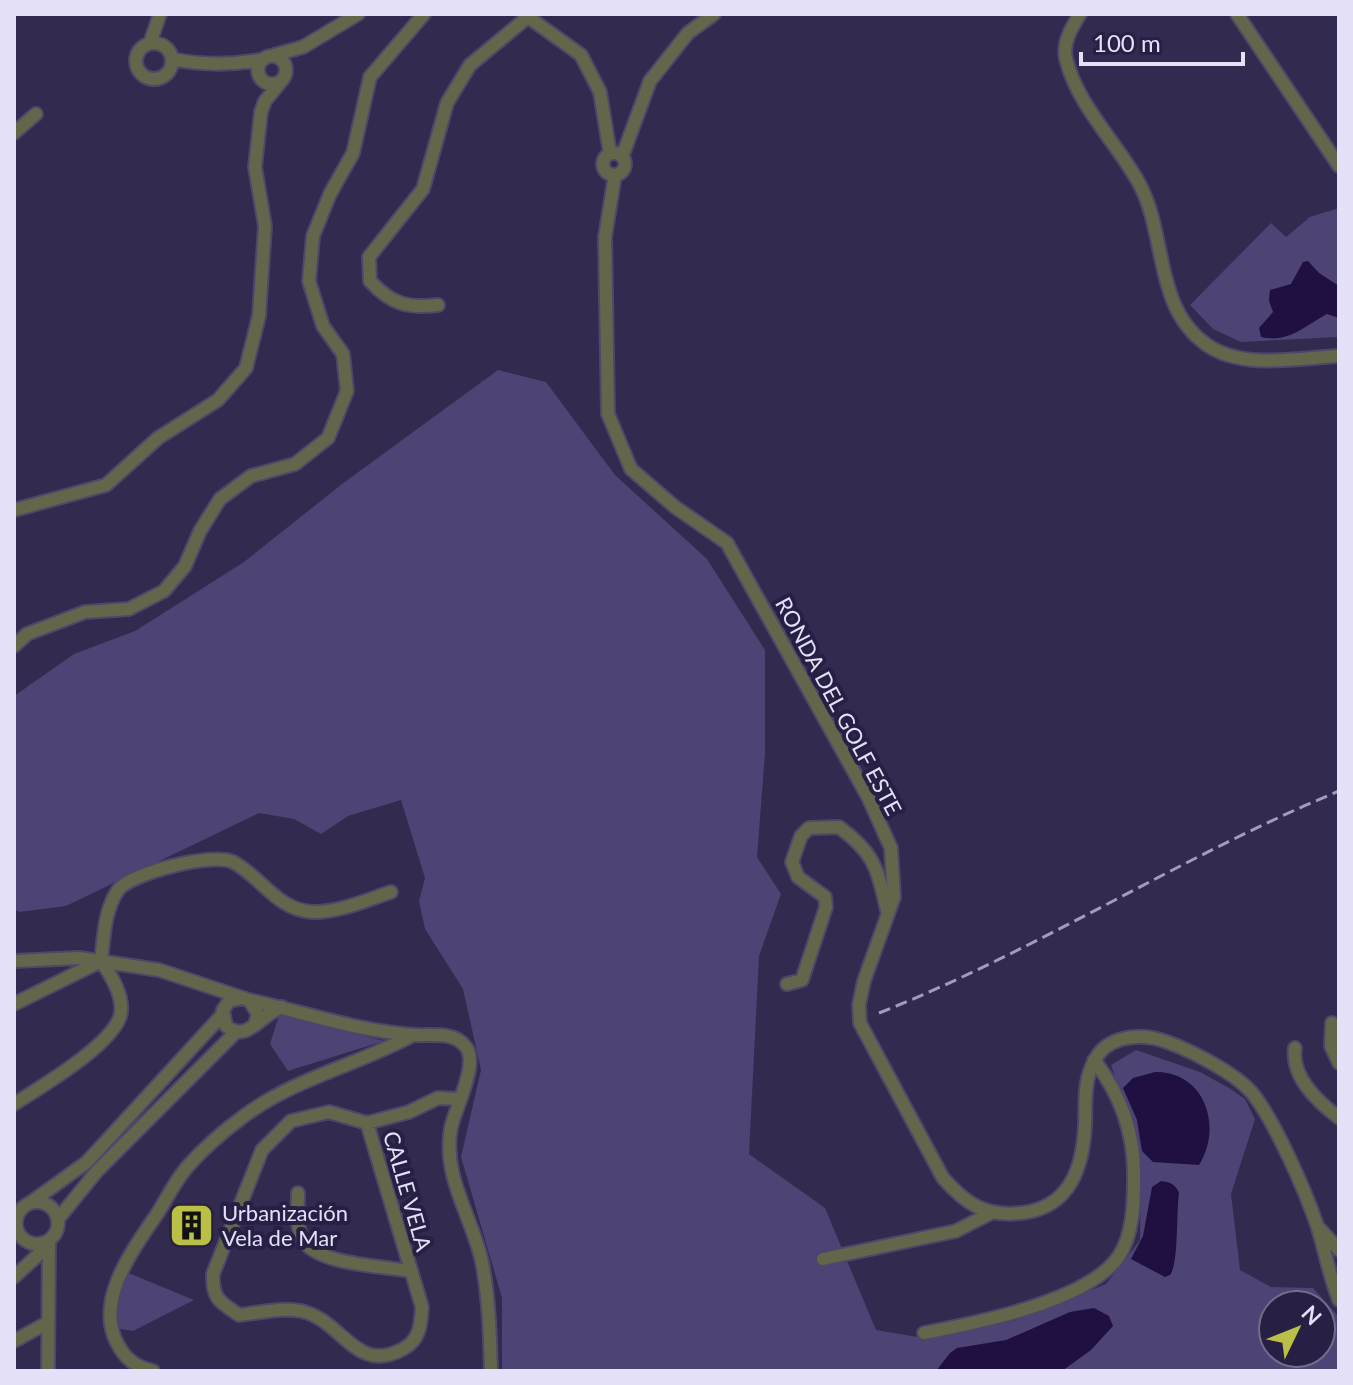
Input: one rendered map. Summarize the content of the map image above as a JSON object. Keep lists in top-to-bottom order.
{
  "streets": {
    "street": ["RONDA DEL GOLF ESTE", "CALLE VELA"]
  },
  "places": {
    "building": ["Urbanización Vela de Mar"]
  },
  "scale_bar": "100 m",
  "north": "top right"
}
